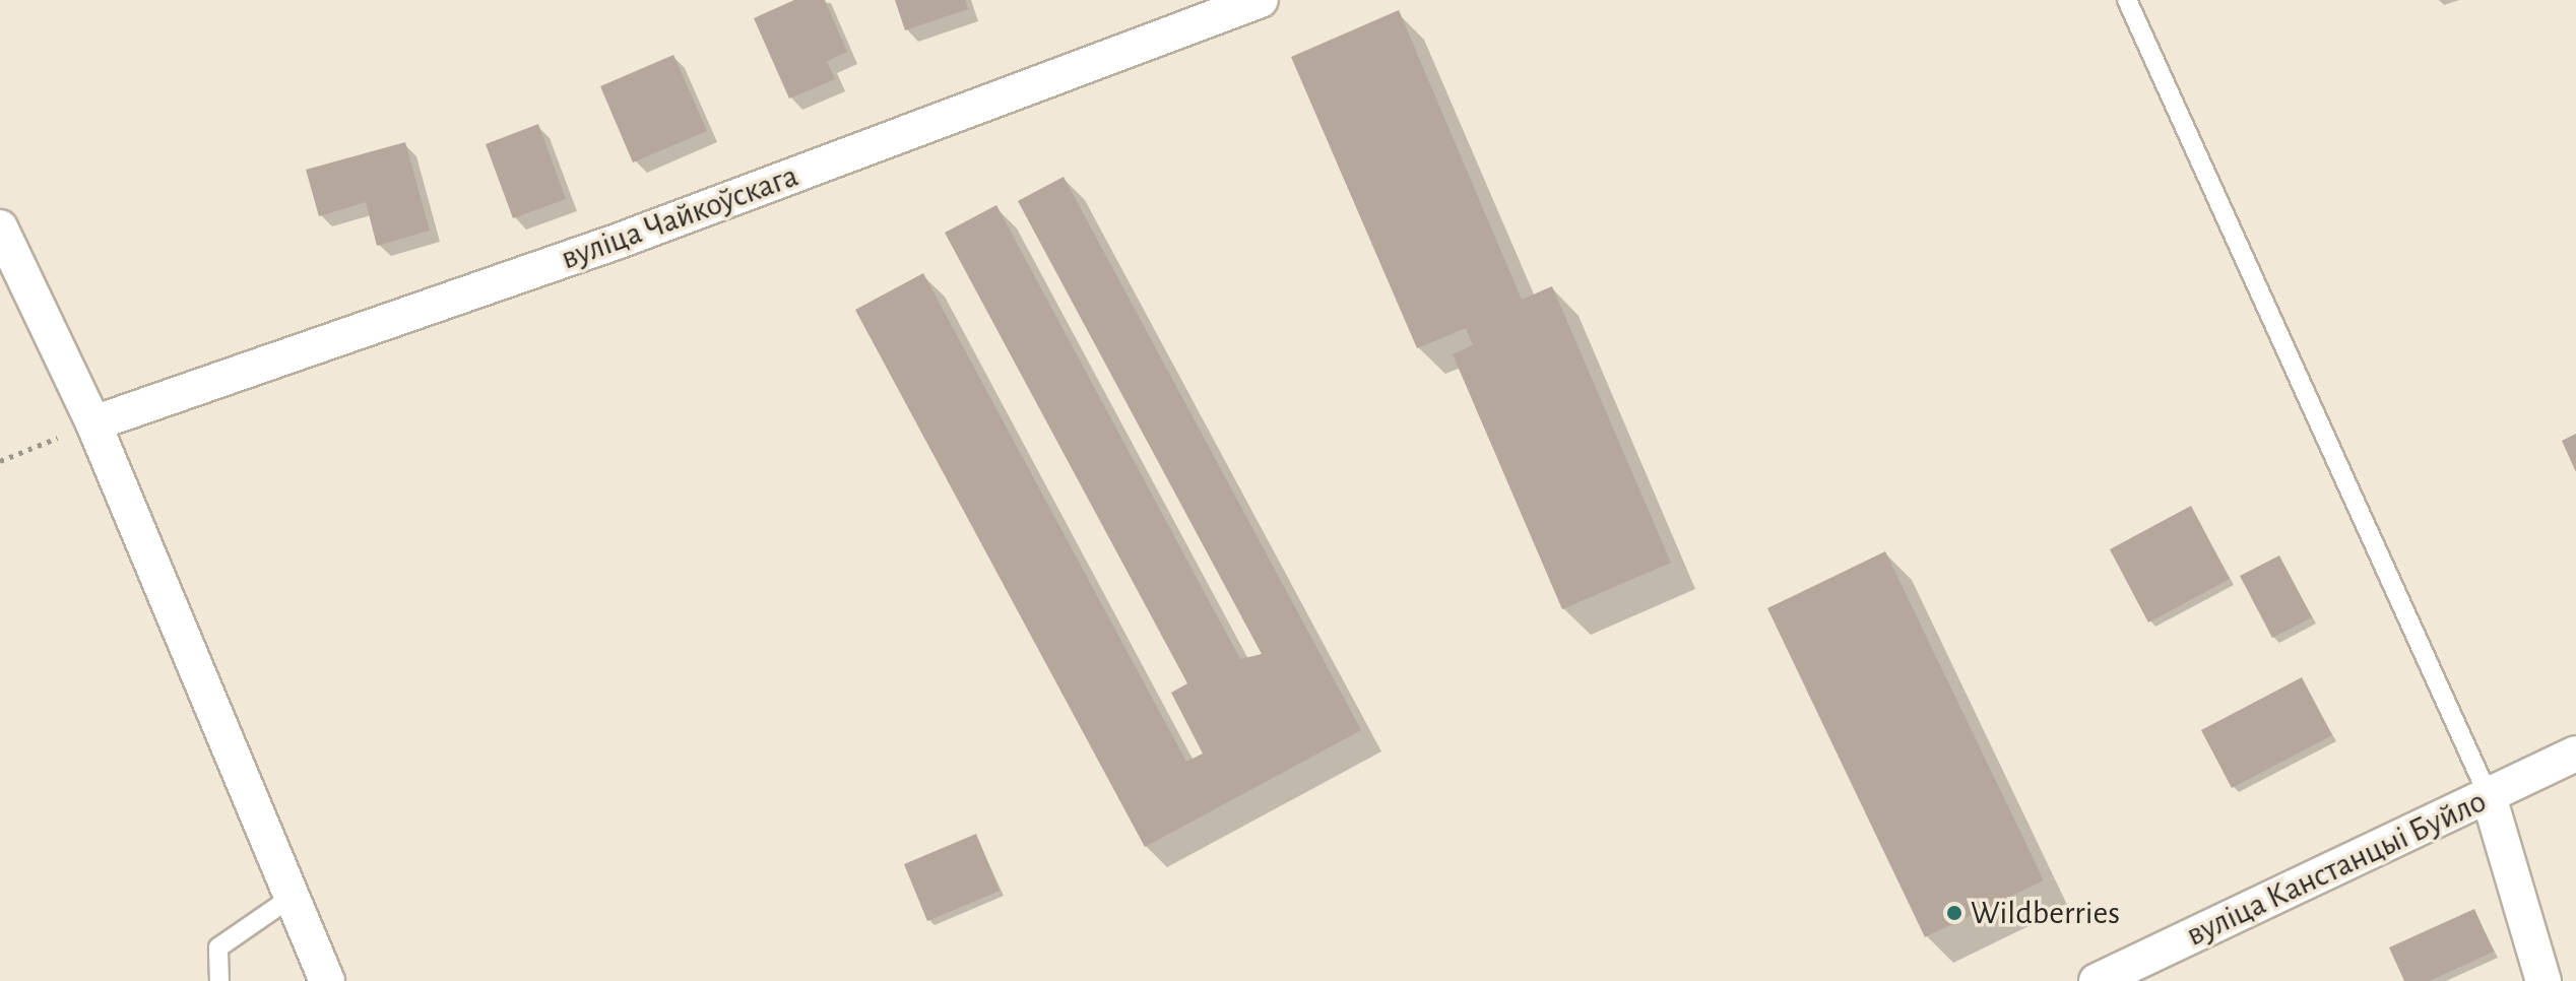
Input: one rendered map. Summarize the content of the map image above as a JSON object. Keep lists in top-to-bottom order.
{
  "streets": {
    "street": ["вуліца Чайкоўскага", "вуліца Канстанцыі Буйло"]
  },
  "places": ["Wildberries"]
}
